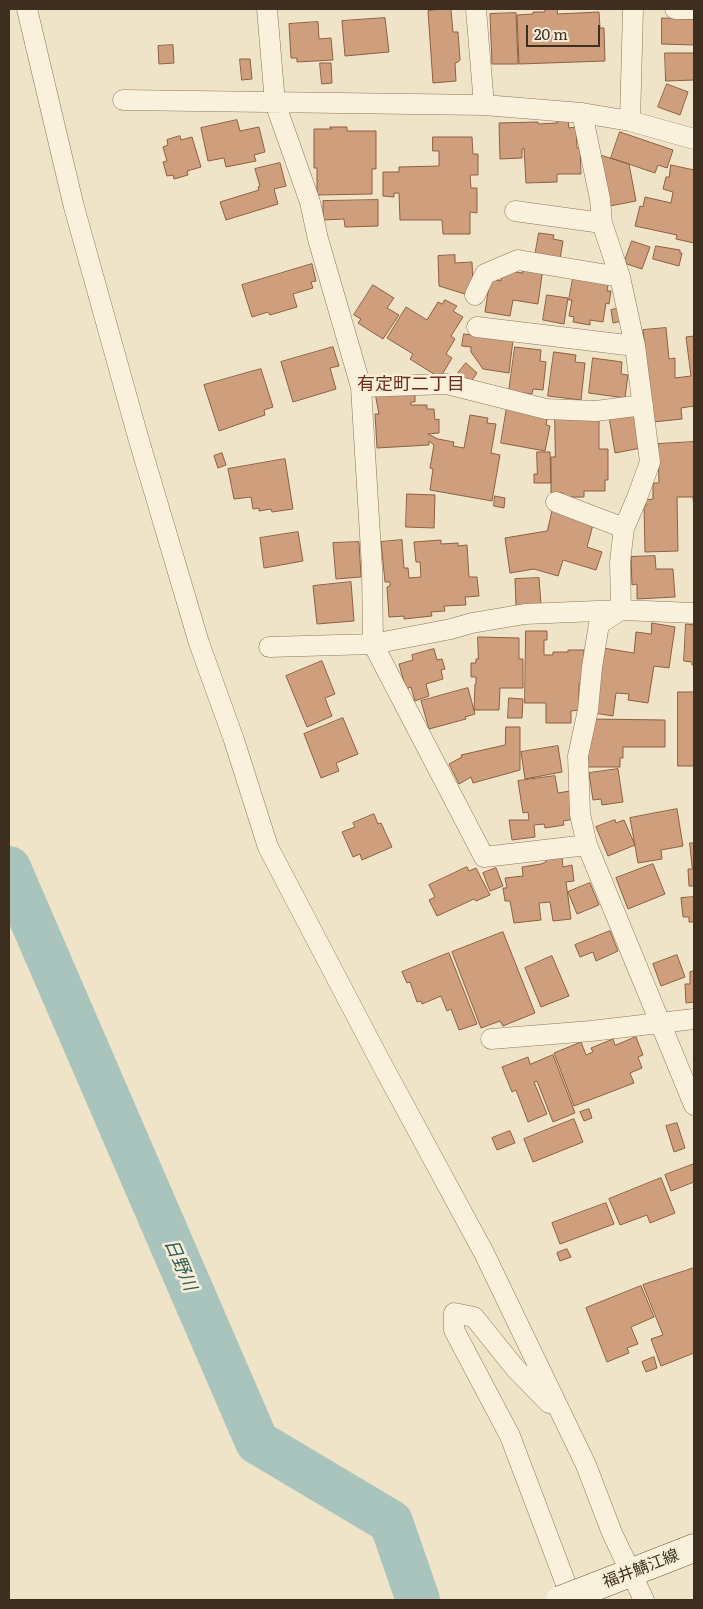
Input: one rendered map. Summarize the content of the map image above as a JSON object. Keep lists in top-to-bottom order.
{
  "streets": {
    "main road": ["福井鯖江線"]
  },
  "districts": ["有定町二丁目"],
  "water": ["日野川"],
  "scale_bar": "20 m"
}
